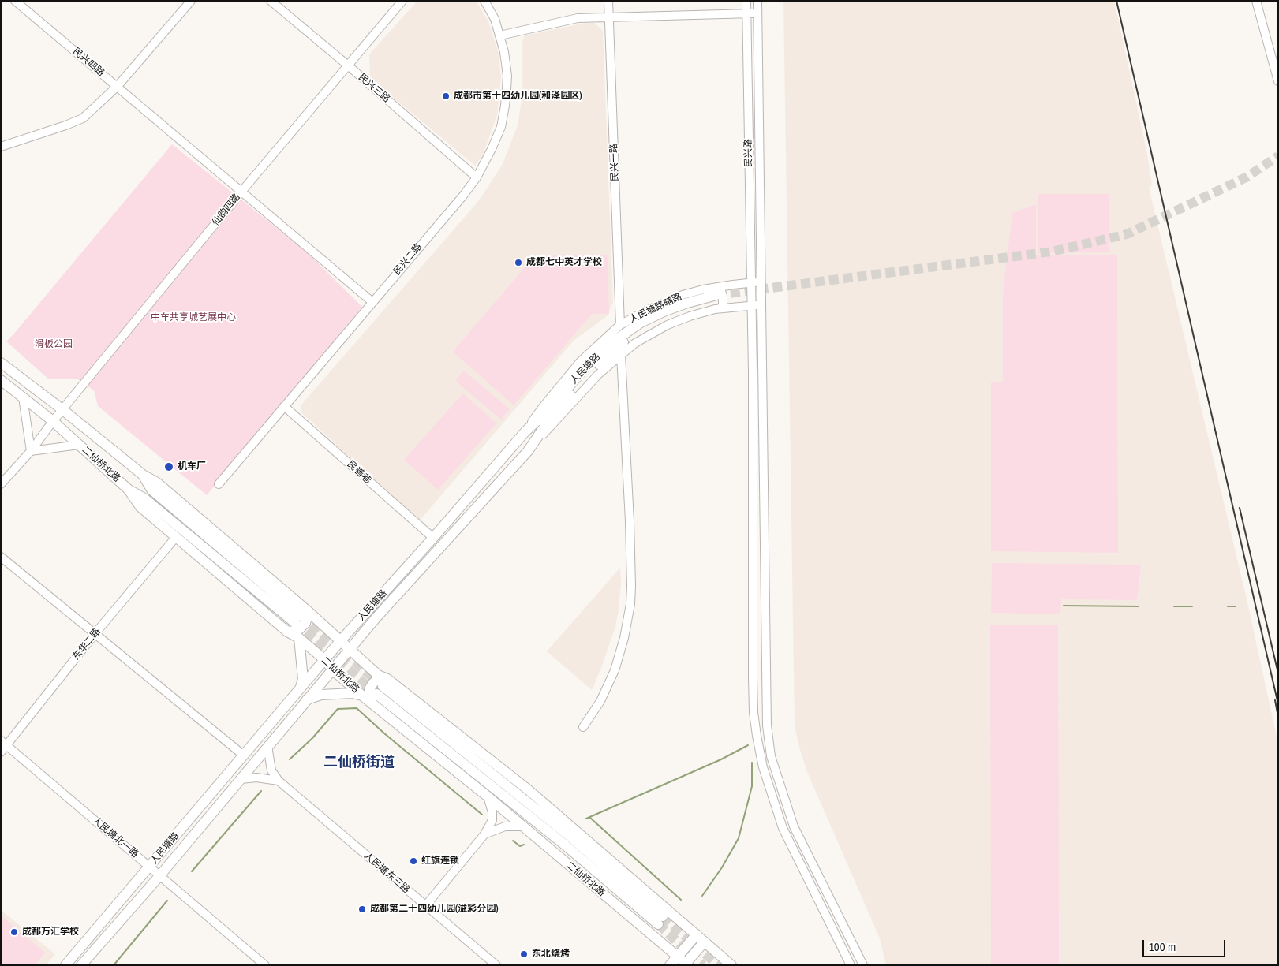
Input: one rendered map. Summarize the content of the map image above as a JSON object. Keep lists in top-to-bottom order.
{
  "streets": {
    "main road": ["人民塘路", "二仙桥北路"],
    "street": [
      "民兴四路",
      "民兴三路",
      "民兴路",
      "民兴一路",
      "仙韵四路",
      "民兴二路",
      "人民塘路辅路",
      "民善巷",
      "东华二路",
      "人民塘北一路",
      "人民塘东三路"
    ]
  },
  "crossings": [
    ["民兴四路", "仙韵四路"],
    ["民兴四路", "民兴二路"],
    ["民兴三路", "仙韵四路"],
    ["民兴三路", "民兴二路"],
    ["民兴路", "人民塘路辅路"],
    ["民兴一路", "人民塘路辅路"],
    ["仙韵四路", "二仙桥北路"],
    ["民兴二路", "民善巷"],
    ["人民塘路辅路", "人民塘路"],
    ["人民塘路", "二仙桥北路"],
    ["人民塘路", "民善巷"],
    ["人民塘路", "人民塘北一路"],
    ["人民塘路", "人民塘东三路"],
    ["二仙桥北路", "东华二路"],
    ["东华二路", "人民塘北一路"]
  ],
  "districts": ["二仙桥街道"],
  "parks": ["中车共享城艺展中心", "滑板公园"],
  "places": [
    "成都市第十四幼儿园(和泽园区)",
    "成都七中英才学校",
    "机车厂",
    "红旗连锁",
    "成都第二十四幼儿园(溢彩分园)",
    "成都万汇学校",
    "东北烧烤"
  ],
  "scale_bar": "100 m"
}
